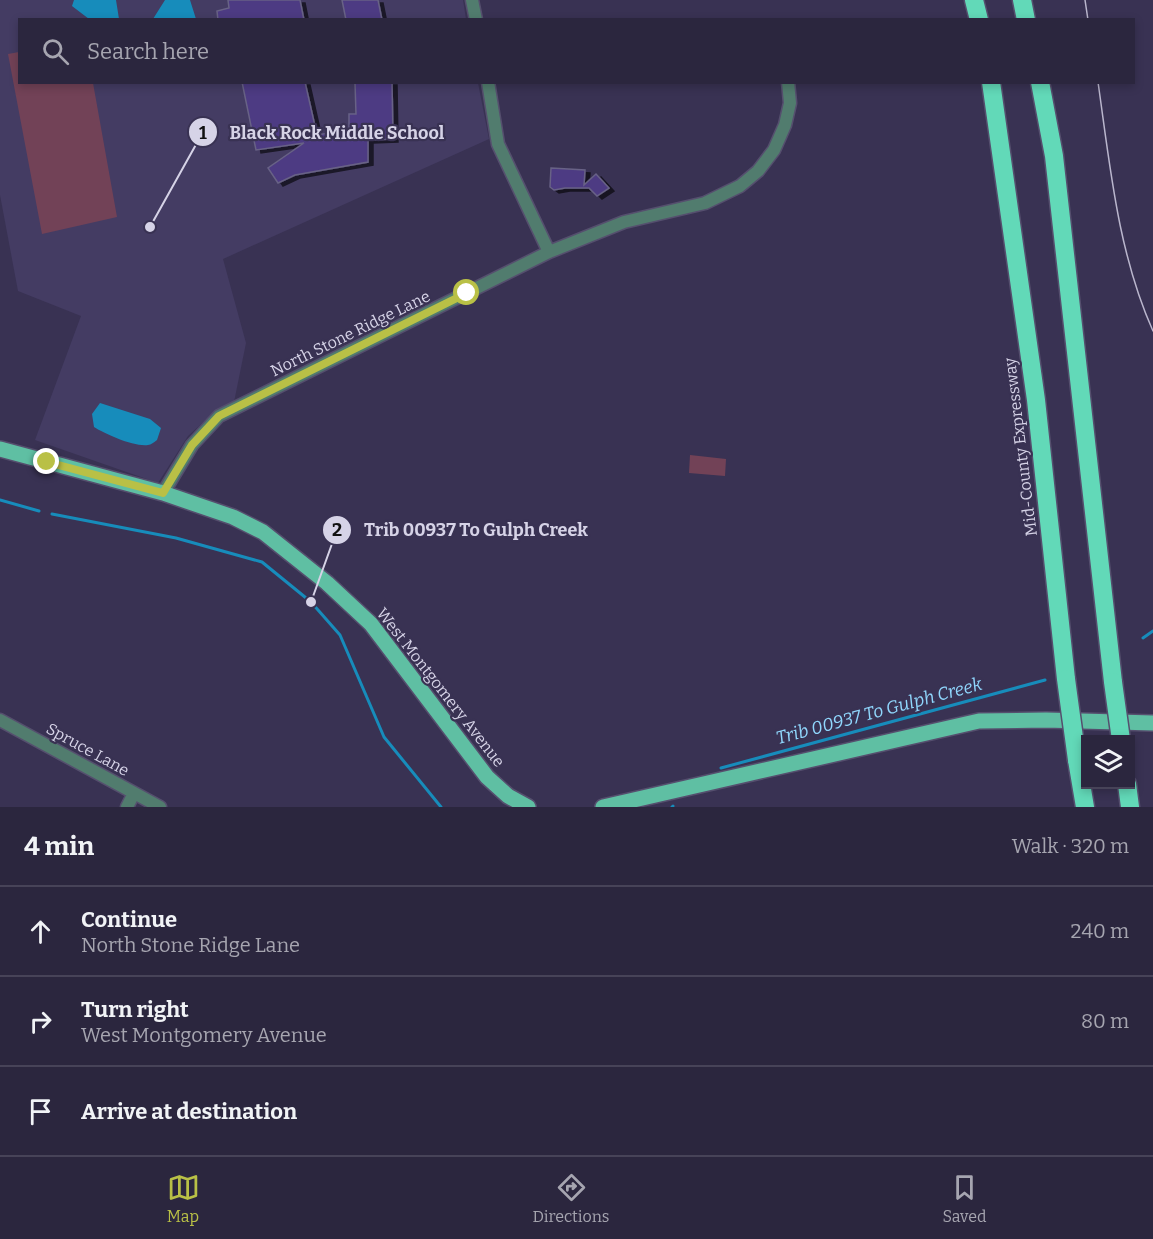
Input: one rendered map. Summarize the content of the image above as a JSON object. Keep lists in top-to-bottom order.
{
  "streets": {
    "highway": ["Mid-County Expressway"],
    "main road": ["West Montgomery Avenue"],
    "street": ["North Stone Ridge Lane", "Spruce Lane"]
  },
  "crossings": [
    ["North Stone Ridge Lane", "West Montgomery Avenue"]
  ],
  "water": ["Trib 00937 To Gulph Creek"],
  "places": ["Black Rock Middle School", "Trib 00937 To Gulph Creek"],
  "page": {
    "search": "Search here",
    "heading": ["4 min", "Walk · 320 m"],
    "list": [
      ["Continue", "North Stone Ridge Lane", "240 m"],
      ["Turn right", "West Montgomery Avenue", "80 m"],
      "Arrive at destination"
    ],
    "nav": ["Map", "Directions", "Saved"]
  }
}
